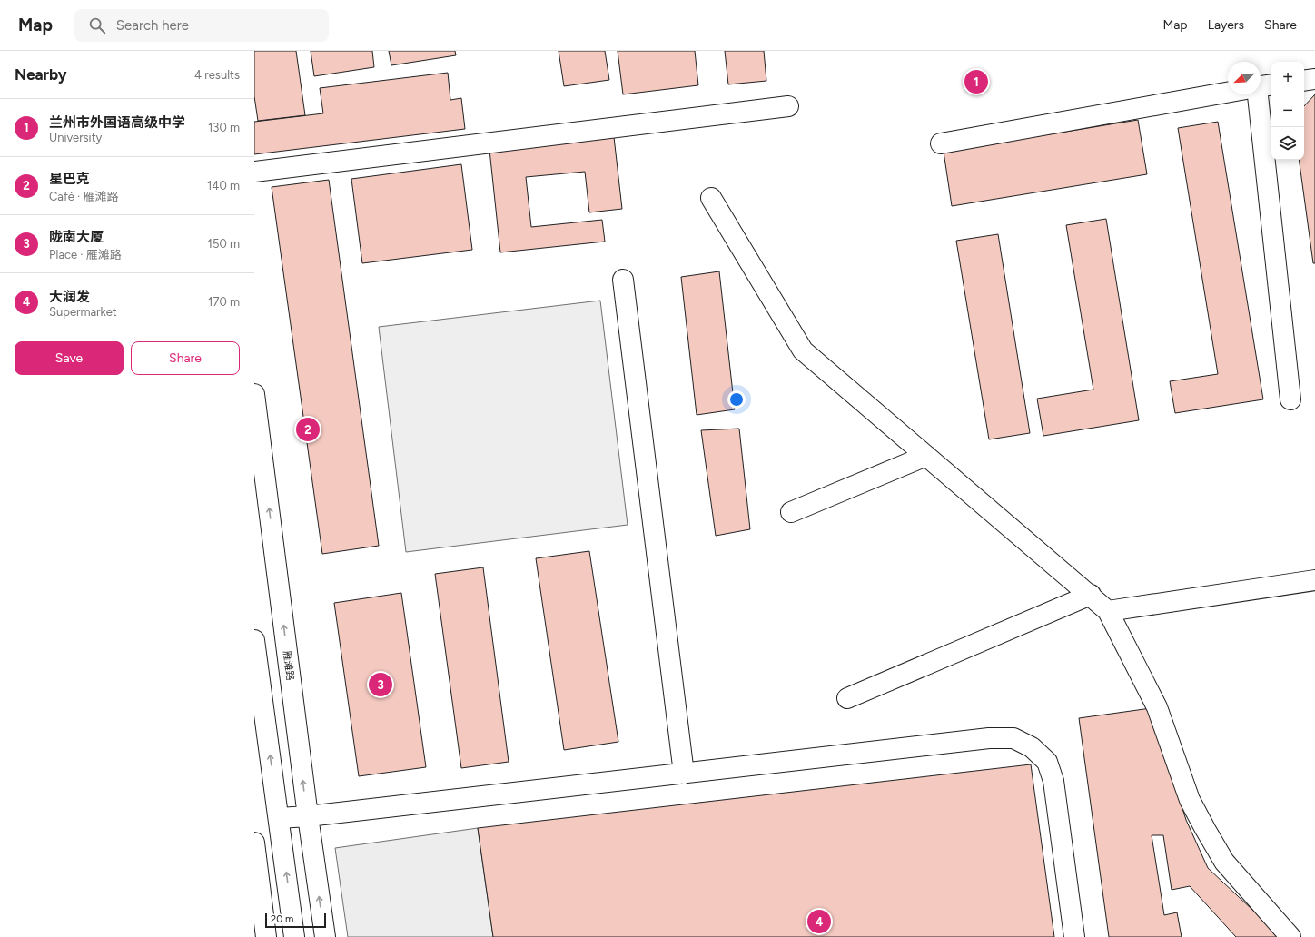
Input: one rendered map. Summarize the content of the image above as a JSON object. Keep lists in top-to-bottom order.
{
  "streets": {
    "street": ["雁滩路"]
  },
  "scale_bar": "20 m",
  "north": "bottom left",
  "page": {
    "header": "Map",
    "search": "Search here",
    "nav": ["Map", "Layers", "Share"],
    "heading": ["Nearby", "4 results"],
    "map_buttons": ["+", "−"],
    "pins": [
      "1",
      "2",
      "3",
      "4"
    ],
    "list": [
      {
        "mark": "1",
        "name": "兰州市外国语高级中学",
        "note": "University",
        "value": "130 m"
      },
      {
        "mark": "2",
        "name": "星巴克",
        "note": "Café · 雁滩路",
        "value": "140 m"
      },
      {
        "mark": "3",
        "name": "陇南大厦",
        "note": "Place · 雁滩路",
        "value": "150 m"
      },
      {
        "mark": "4",
        "name": "大润发",
        "note": "Supermarket",
        "value": "170 m"
      }
    ],
    "buttons": ["Save", "Share"],
    "scale": "20 m"
  }
}
